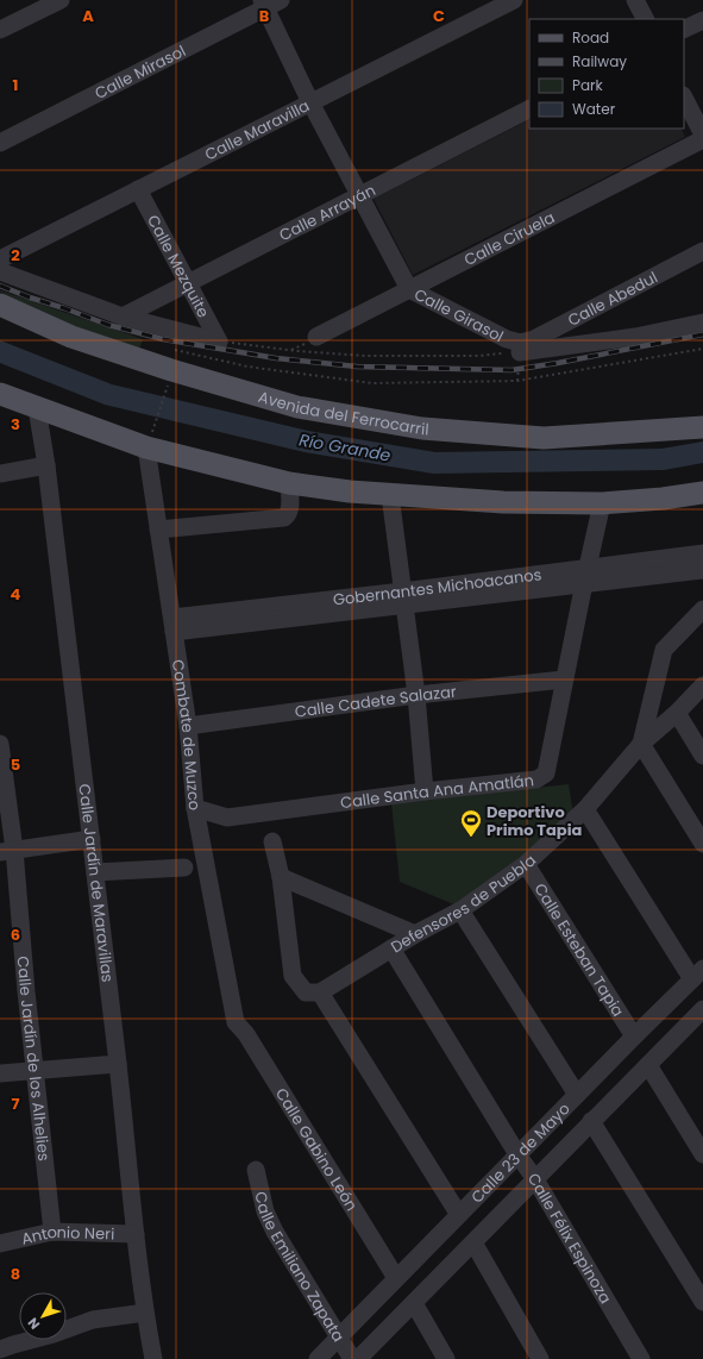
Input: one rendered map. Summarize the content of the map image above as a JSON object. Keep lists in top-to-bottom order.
{
  "streets": {
    "main road": ["Avenida del Ferrocarril"],
    "street": [
      "Calle Mirasol",
      "Calle Maravilla",
      "Calle Arrayán",
      "Calle Ciruela",
      "Calle Mezquite",
      "Calle Abedul",
      "Calle Girasol",
      "Gobernantes Michoacanos",
      "Calle Cadete Salazar",
      "Combate de Muzco",
      "Calle Santa Ana Amatlán",
      "Calle Jardín de Maravillas",
      "Defensores de Puebla",
      "Calle Esteban Tapia",
      "Calle Jardín de los Alhelies",
      "Calle Gabino León",
      "Calle 23 de Mayo",
      "Antonio Neri",
      "Calle Félix Espinoza",
      "Calle Emiliano Zapata"
    ]
  },
  "crossings": [
    ["Calle Mirasol", "Calle Girasol"],
    ["Calle Maravilla", "Calle Mezquite"],
    ["Calle Maravilla", "Calle Girasol"],
    ["Calle Arrayán", "Calle Mezquite"],
    ["Calle Arrayán", "Calle Girasol"],
    ["Calle Ciruela", "Calle Girasol"],
    ["Calle Abedul", "Calle Girasol"],
    ["Gobernantes Michoacanos", "Combate de Muzco"],
    ["Gobernantes Michoacanos", "Calle Santa Ana Amatlán"],
    ["Calle Cadete Salazar", "Combate de Muzco"],
    ["Calle Cadete Salazar", "Calle Santa Ana Amatlán"],
    ["Combate de Muzco", "Calle Santa Ana Amatlán"],
    ["Combate de Muzco", "Calle Gabino León"],
    ["Calle Jardín de Maravillas", "Antonio Neri"],
    ["Defensores de Puebla", "Calle Esteban Tapia"],
    ["Defensores de Puebla", "Calle Félix Espinoza"],
    ["Calle Esteban Tapia", "Calle 23 de Mayo"],
    ["Calle Jardín de los Alhelies", "Antonio Neri"],
    ["Calle Gabino León", "Calle 23 de Mayo"],
    ["Calle 23 de Mayo", "Calle Félix Espinoza"],
    ["Calle 23 de Mayo", "Calle Emiliano Zapata"]
  ],
  "water": ["Río Grande"],
  "places": {
    "sports": ["Deportivo Primo Tapia"]
  },
  "legend": [
    "Road",
    "Railway",
    "Park",
    "Water"
  ],
  "north": "bottom left",
  "grid": {
    "columns": ["A", "B", "C"],
    "rows": [
      "1",
      "2",
      "3",
      "4",
      "5",
      "6",
      "7",
      "8"
    ]
  }
}
